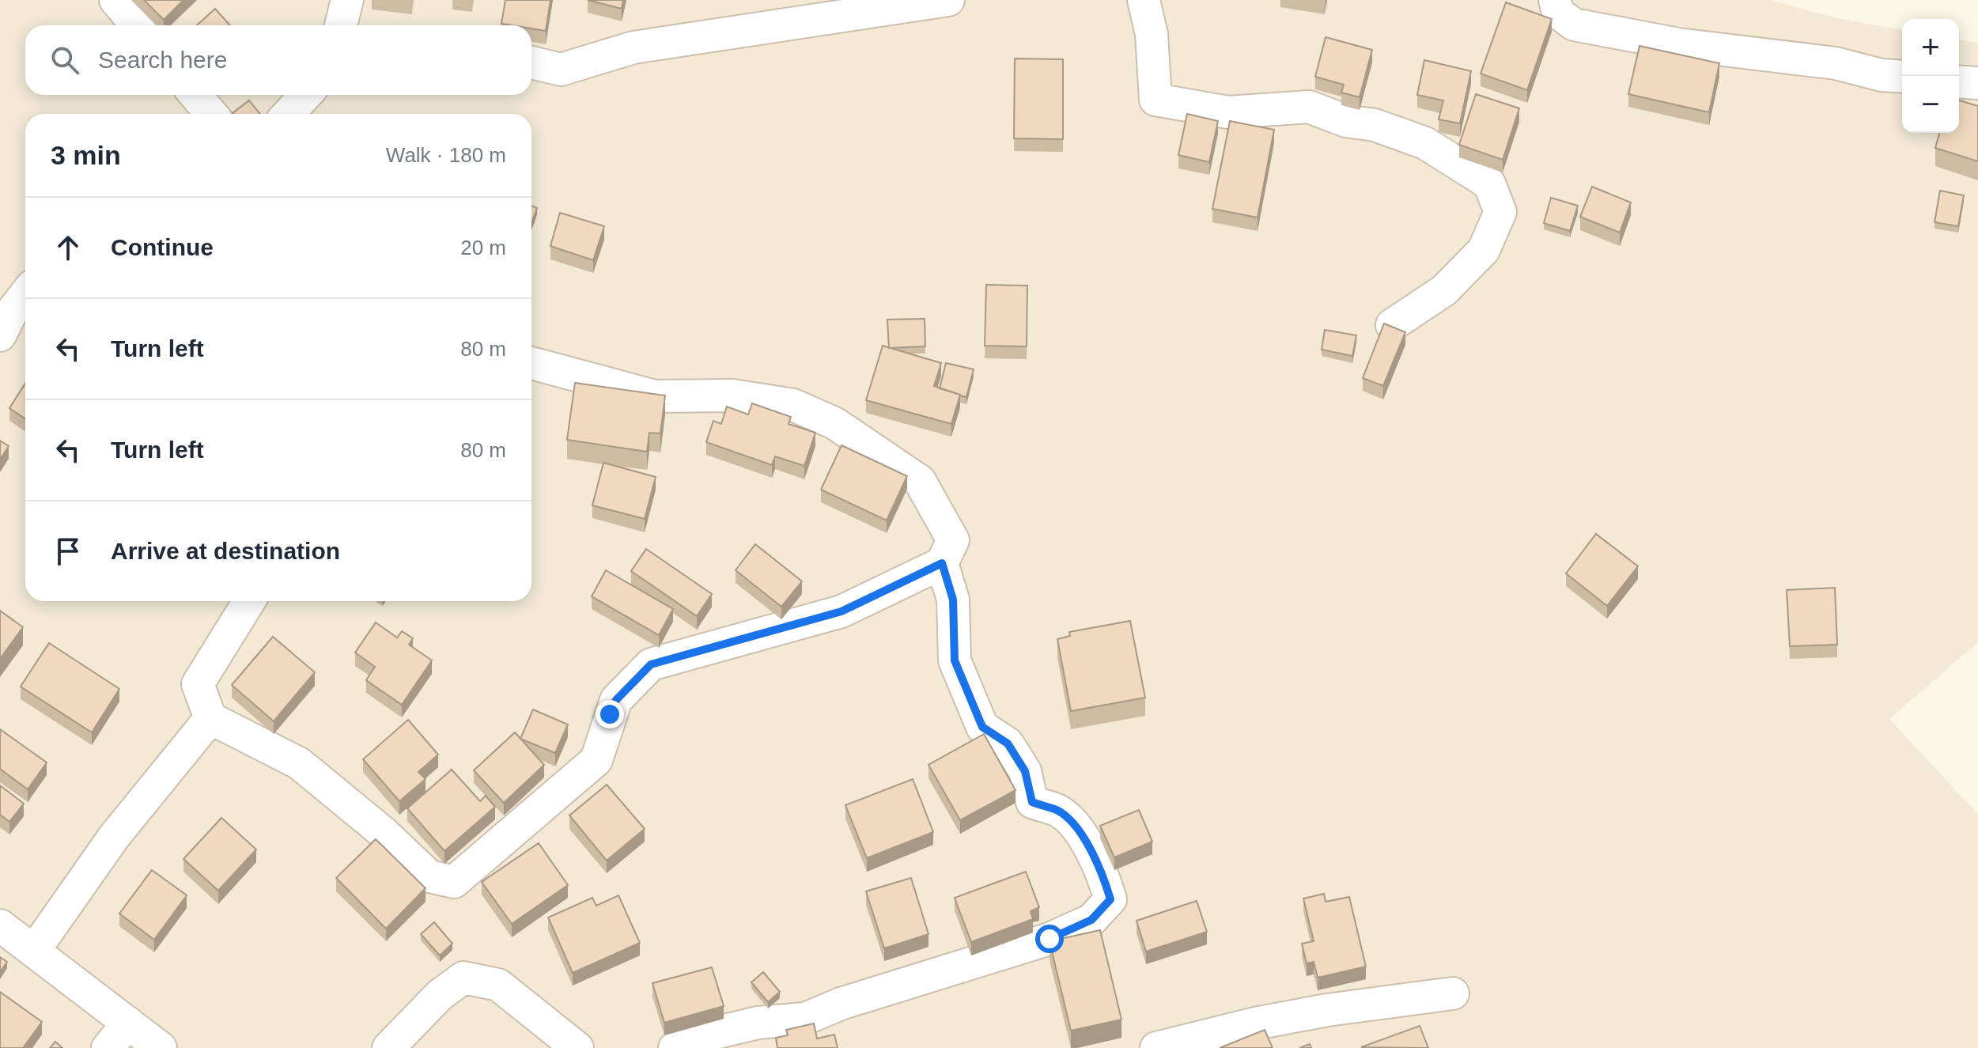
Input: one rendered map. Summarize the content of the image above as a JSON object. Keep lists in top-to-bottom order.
{
  "page": {
    "map_buttons": ["+", "−"],
    "search": "Search here",
    "heading": ["3 min", "Walk · 180 m"],
    "list": [
      ["Continue", "20 m"],
      ["Turn left", "80 m"],
      ["Turn left", "80 m"],
      "Arrive at destination"
    ]
  }
}
